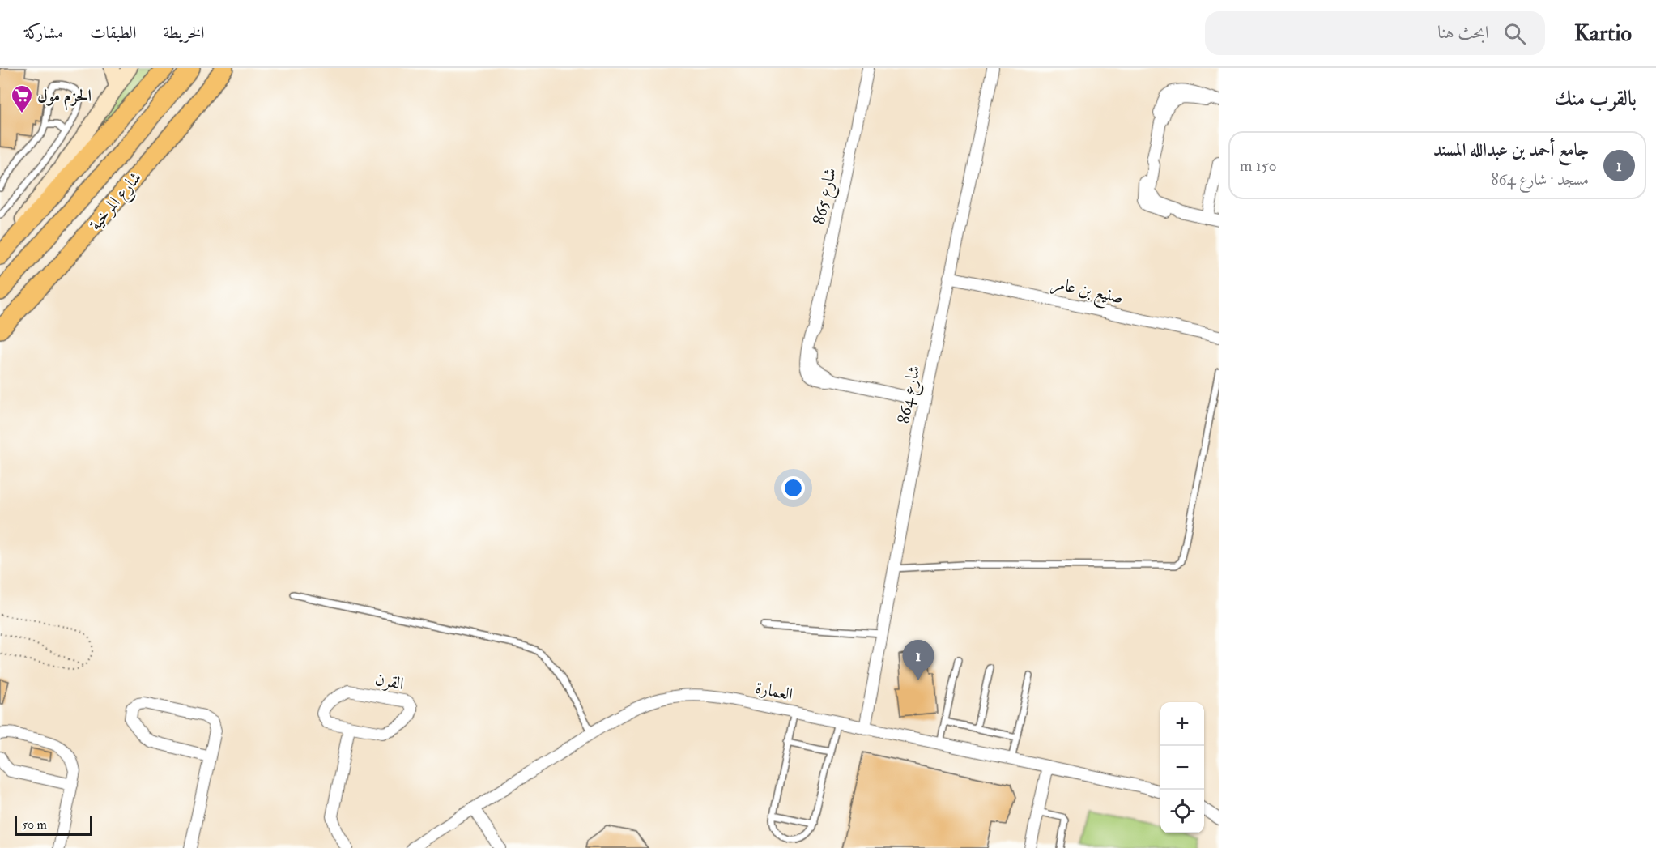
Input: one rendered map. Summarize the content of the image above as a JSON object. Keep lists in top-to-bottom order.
{
  "streets": {
    "highway": ["شارع المرخية"],
    "street": [
      "شارع 865",
      "صنيع بن عامر",
      "شارع 864",
      "القرن",
      "العمارة"
    ]
  },
  "crossings": [
    ["شارع 865", "شارع 864"],
    ["صنيع بن عامر", "شارع 864"],
    ["شارع 864", "العمارة"]
  ],
  "places": {
    "supermarket": ["الحزم مول"]
  },
  "scale_bar": "50 m",
  "page": {
    "header": "Kartio",
    "search": "ابحث هنا",
    "nav": ["الخريطة", "الطبقات", "مشاركة"],
    "heading": "بالقرب منك",
    "list": [
      {
        "mark": "1",
        "name": "جامع أحمد بن عبدالله المسند",
        "note": "مسجد · شارع 864",
        "value": "150 m"
      }
    ],
    "pins": "1",
    "map_buttons": ["+", "−"],
    "scale": "50 m"
  }
}
